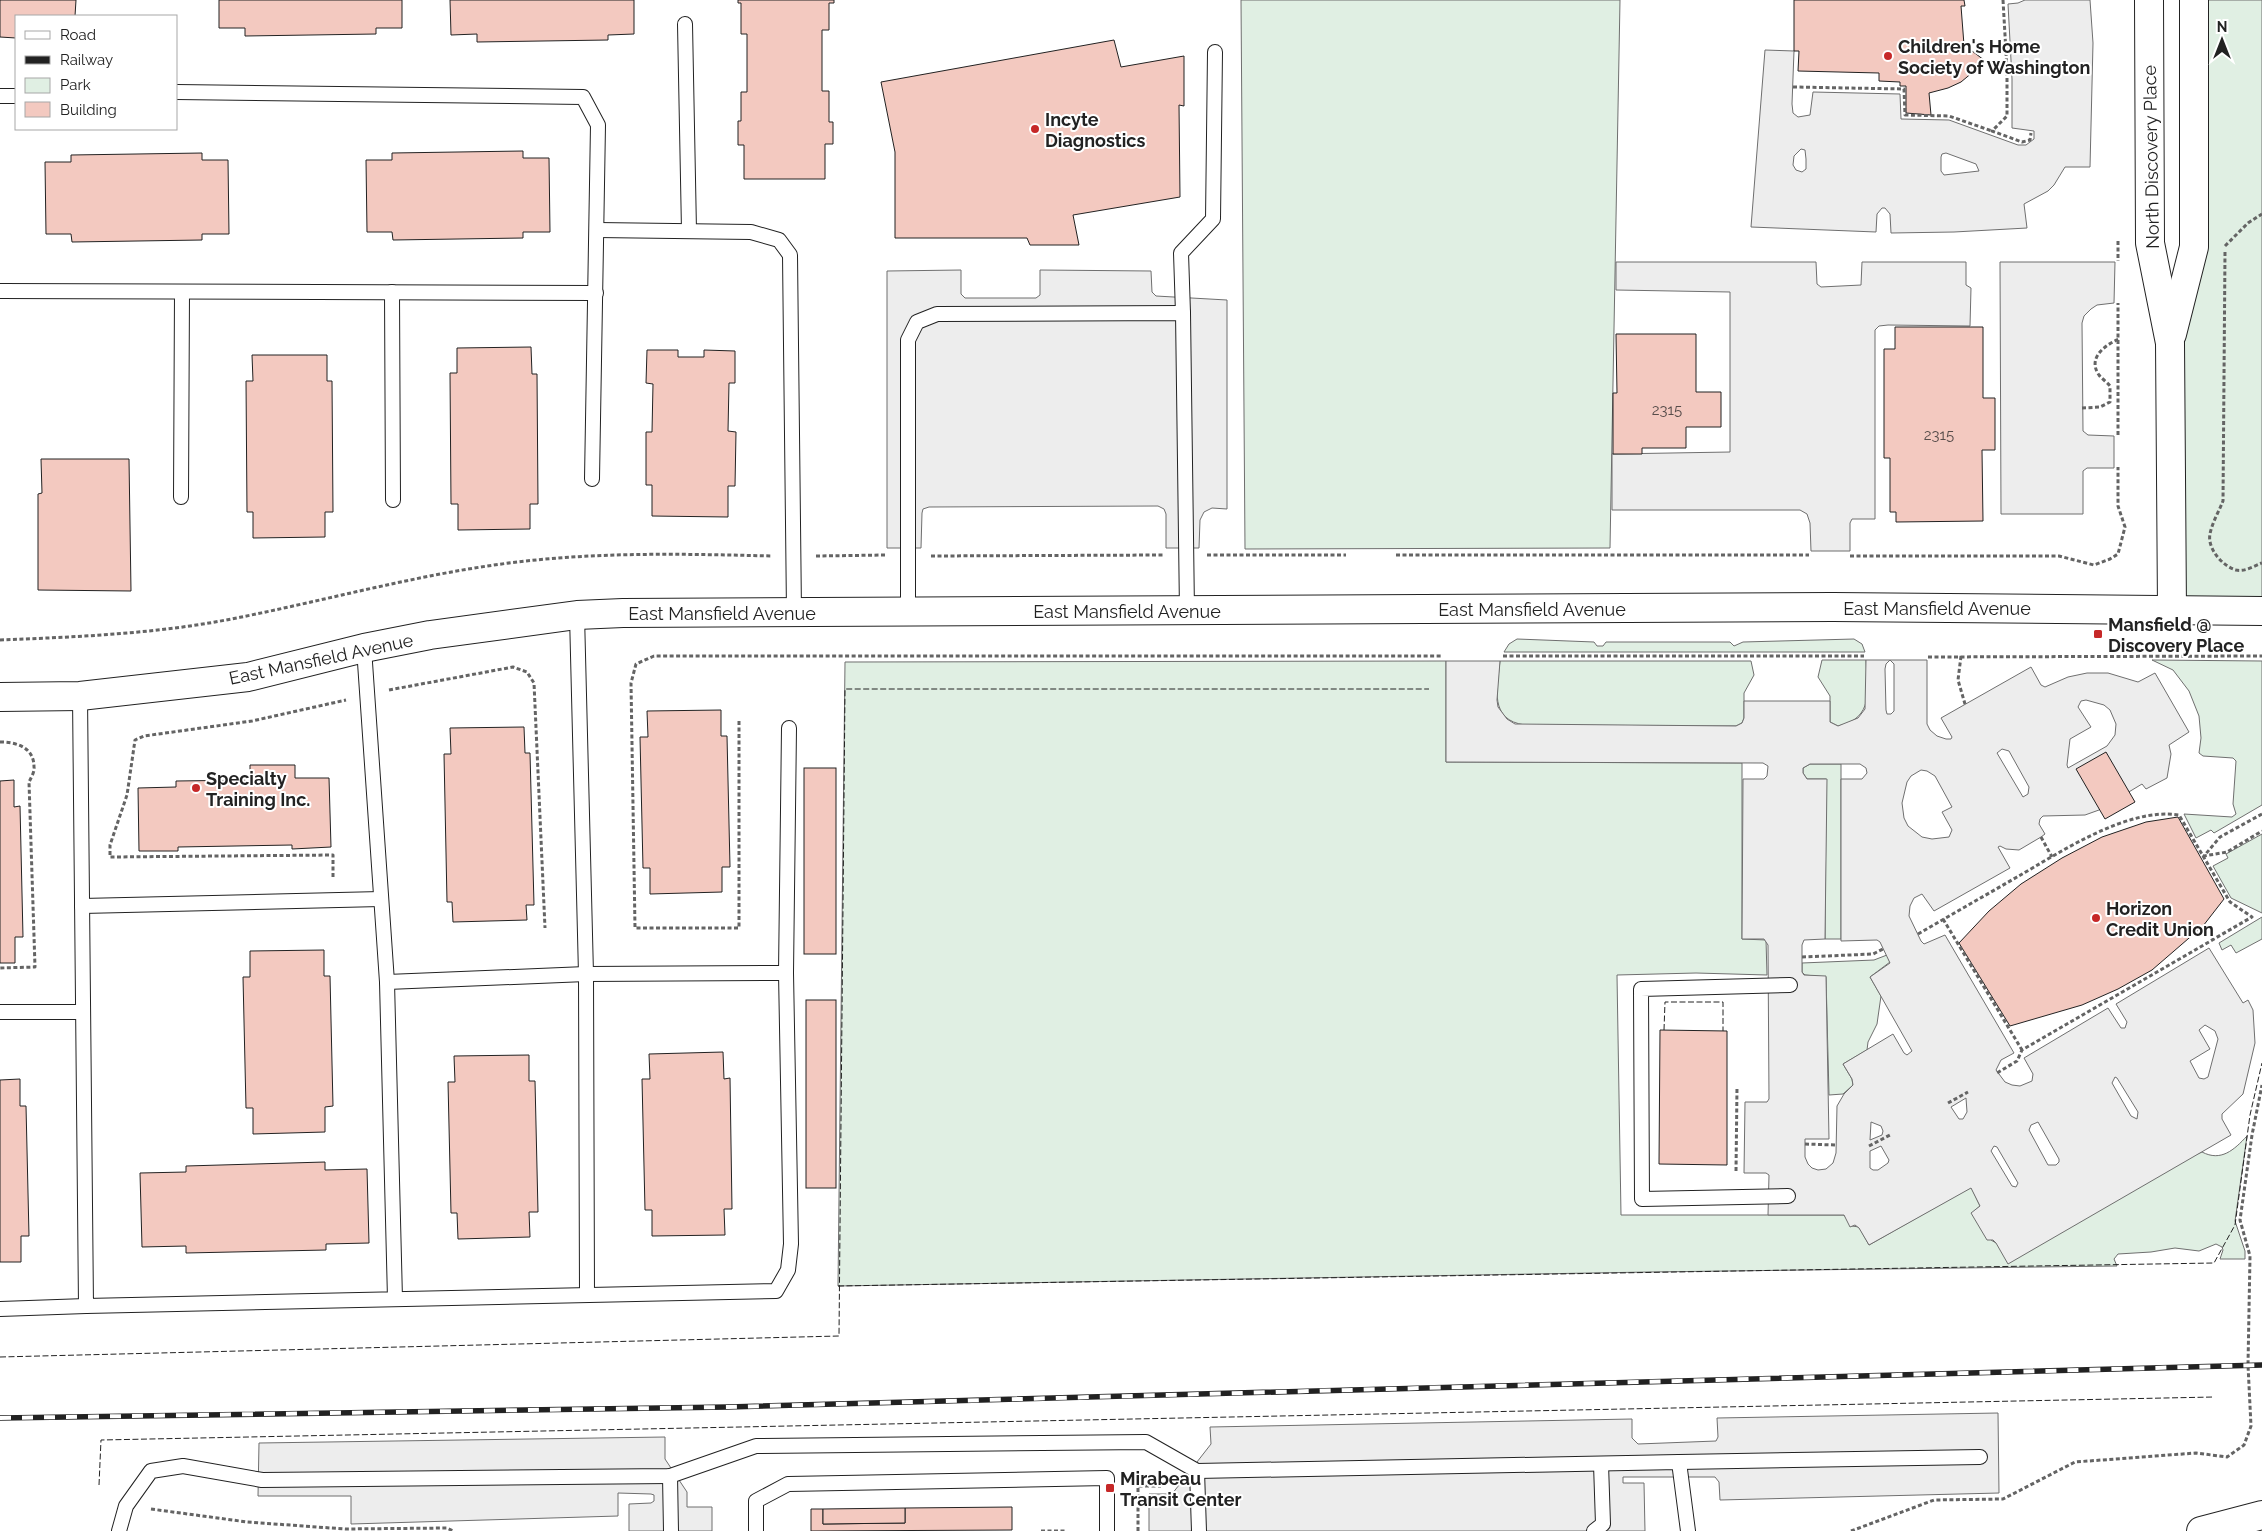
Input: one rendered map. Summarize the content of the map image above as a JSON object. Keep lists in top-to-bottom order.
{
  "streets": {
    "street": ["North Discovery Place", "East Mansfield Avenue"]
  },
  "crossings": [
    ["North Discovery Place", "East Mansfield Avenue"]
  ],
  "places": {
    "other": [
      "Children's Home Society of Washington",
      "Incyte Diagnostics",
      "Specialty Training Inc.",
      "Horizon Credit Union"
    ],
    "transit": ["Mansfield @ Discovery Place", "Mirabeau Transit Center"]
  },
  "house_numbers": ["2315", "2315"],
  "legend": [
    "Road",
    "Railway",
    "Park",
    "Building"
  ],
  "north": "top"
}
